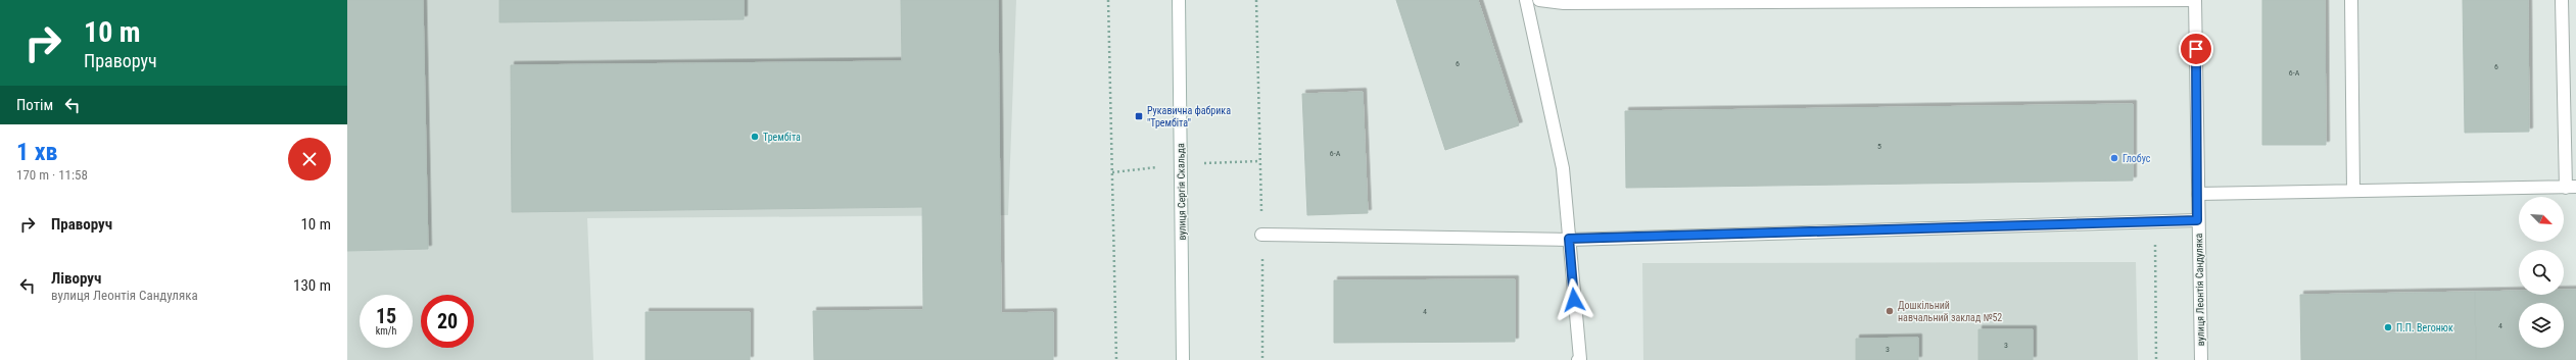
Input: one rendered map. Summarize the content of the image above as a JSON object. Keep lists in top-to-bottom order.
{
  "streets": {
    "street": ["вулиця Сергія Скальда", "вулиця Леонтія Сандуляка"]
  },
  "places": {
    "transit": ["Рукавична фабрика \"Трембіта\""],
    "other": [
      "Трембіта",
      "Глобус",
      "Дошкільний навчальний заклад №52",
      "П.П. Вегонюк"
    ]
  },
  "house_numbers": [
    "6",
    "6",
    "6-А",
    "5",
    "6-А",
    "4",
    "4",
    "3",
    "3"
  ],
  "north": "bottom right",
  "page": {
    "turn": ["10 m", "Праворуч"],
    "then": "Потім",
    "heading": ["1 хв", "170 m · 11:58"],
    "list": [
      {
        "name": "Праворуч",
        "value": "10 m"
      },
      {
        "name": "Ліворуч",
        "note": "вулиця Леонтія Сандуляка",
        "value": "130 m"
      }
    ],
    "speed": "15 km/h",
    "limit": "20"
  }
}
